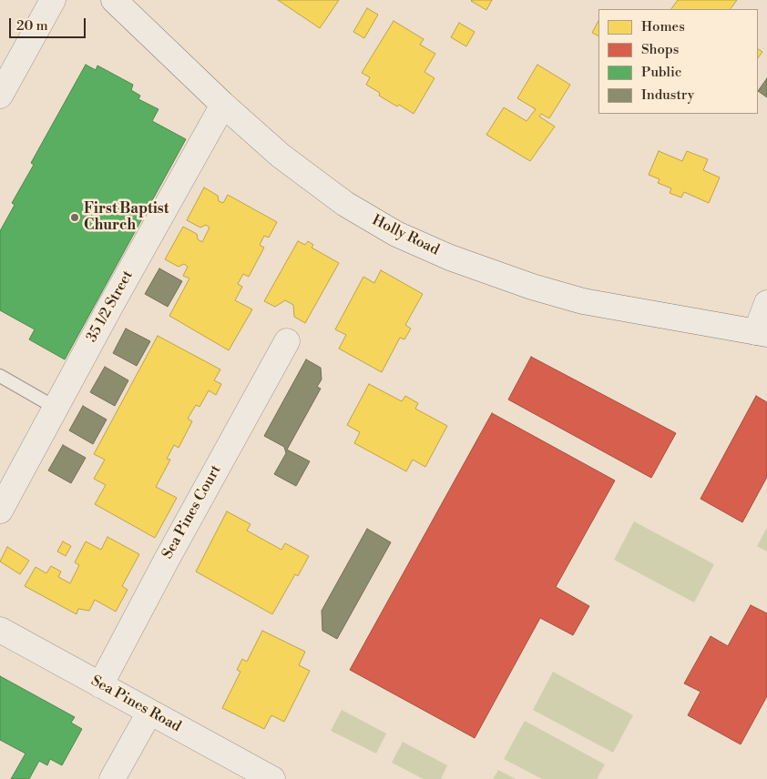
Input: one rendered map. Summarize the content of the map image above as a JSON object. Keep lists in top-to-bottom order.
{
  "streets": {
    "street": [
      "Holly Road",
      "35 1/2 Street",
      "Sea Pines Court",
      "Sea Pines Road"
    ]
  },
  "crossings": [
    ["Holly Road", "35 1/2 Street"],
    ["Sea Pines Court", "Sea Pines Road"]
  ],
  "places": ["First Baptist Church"],
  "legend": [
    "Homes",
    "Shops",
    "Public",
    "Industry"
  ],
  "scale_bar": "20 m"
}
